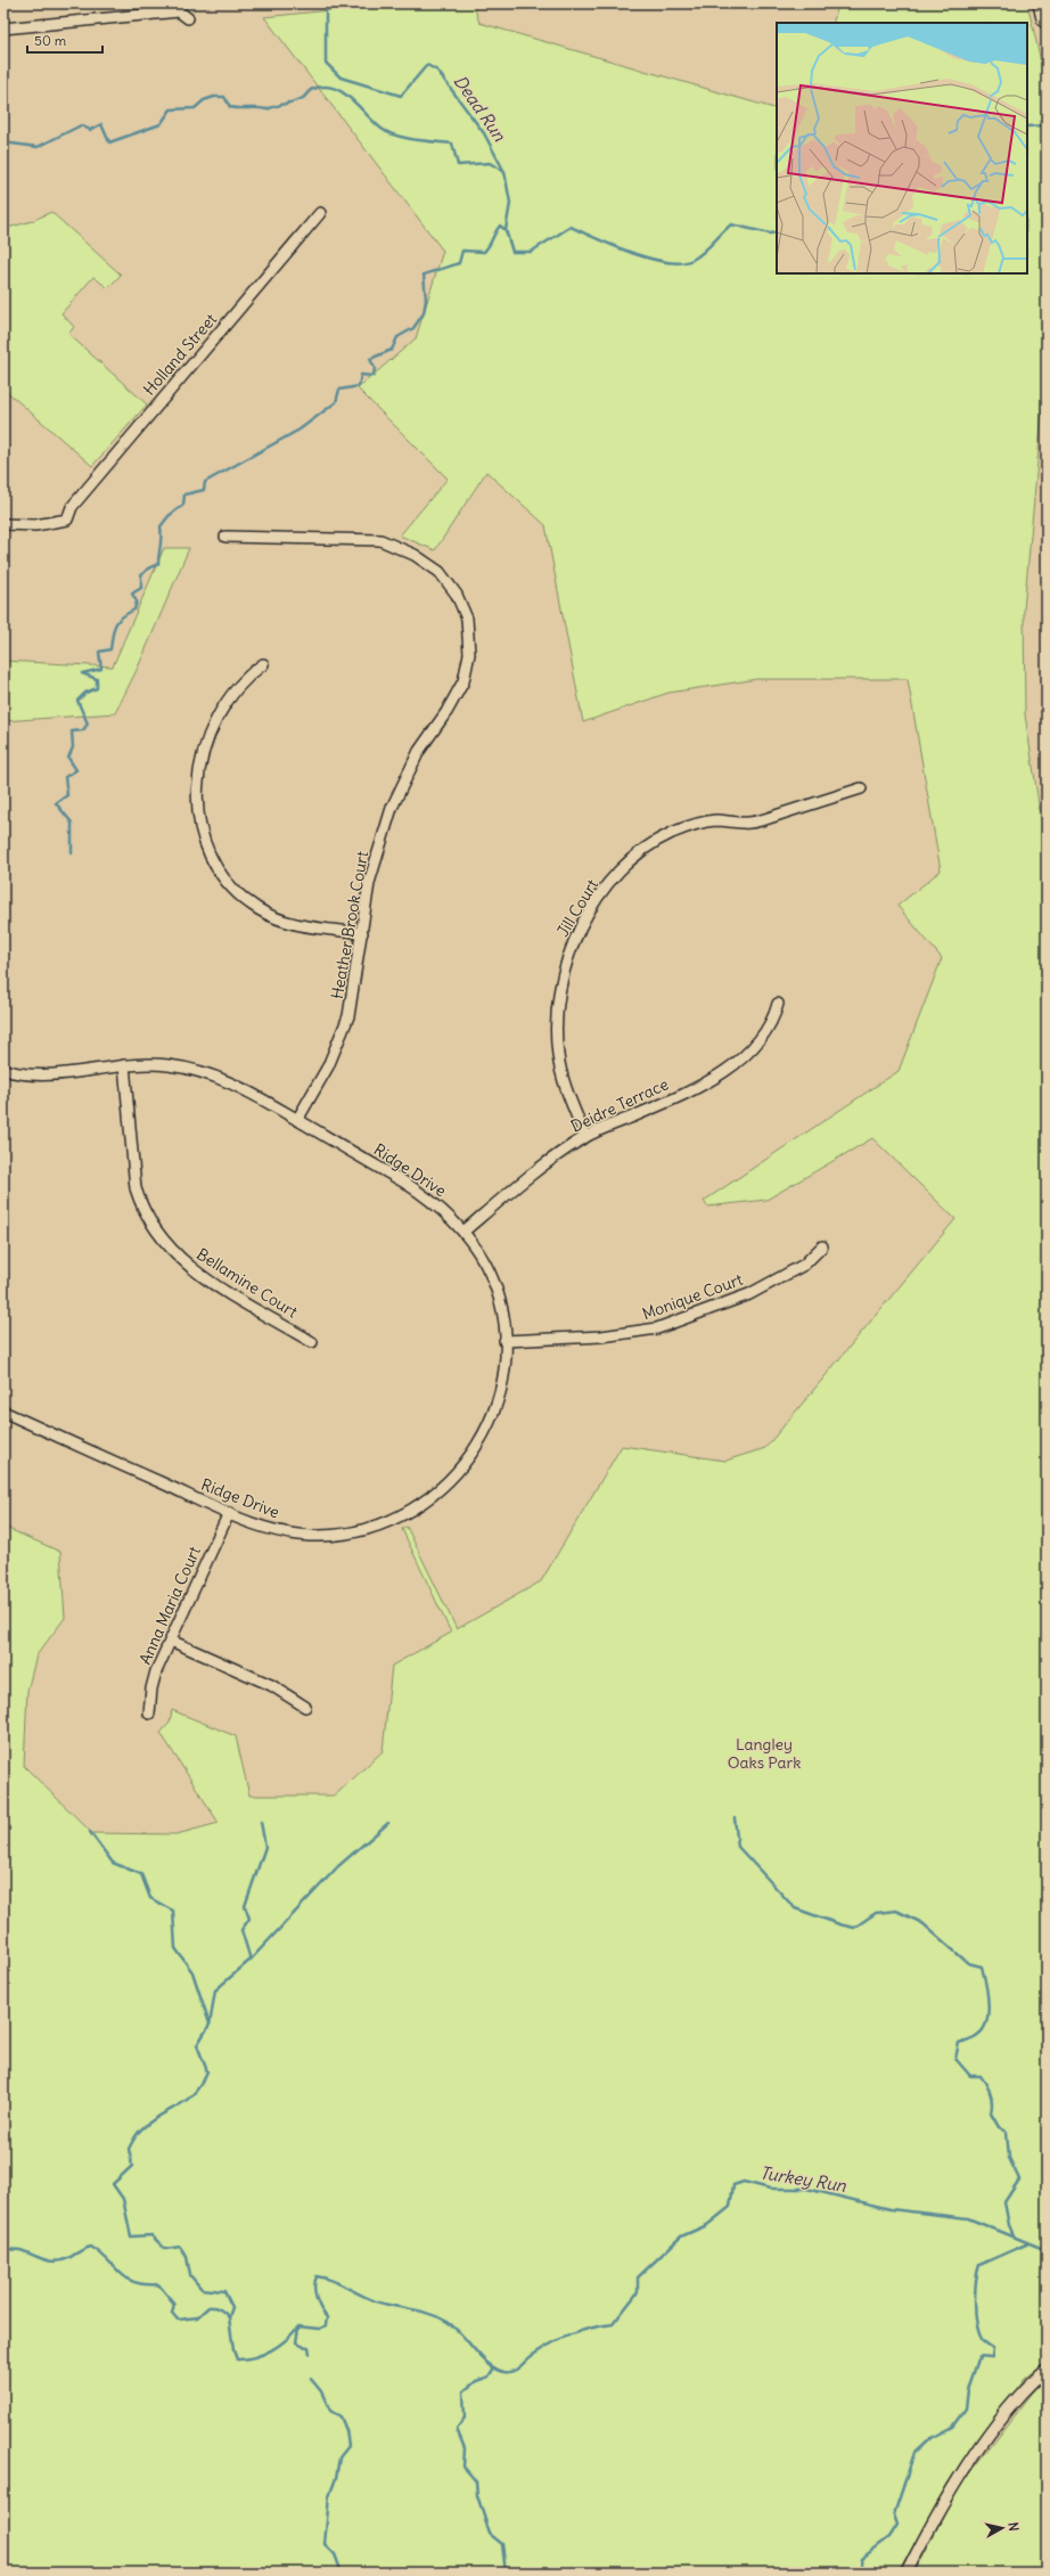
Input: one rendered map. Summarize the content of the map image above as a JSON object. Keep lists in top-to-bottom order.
{
  "streets": {
    "street": [
      "Holland Street",
      "Jill Court",
      "Heather Brook Court",
      "Deidre Terrace",
      "Ridge Drive",
      "Bellamine Court",
      "Monique Court",
      "Anna Maria Court"
    ]
  },
  "crossings": [
    ["Jill Court", "Deidre Terrace"],
    ["Heather Brook Court", "Ridge Drive"],
    ["Deidre Terrace", "Ridge Drive"],
    ["Ridge Drive", "Bellamine Court"],
    ["Ridge Drive", "Monique Court"],
    ["Ridge Drive", "Anna Maria Court"]
  ],
  "water": ["Dead Run", "Turkey Run"],
  "parks": ["Langley Oaks Park"],
  "scale_bar": "50 m",
  "north": "right"
}
